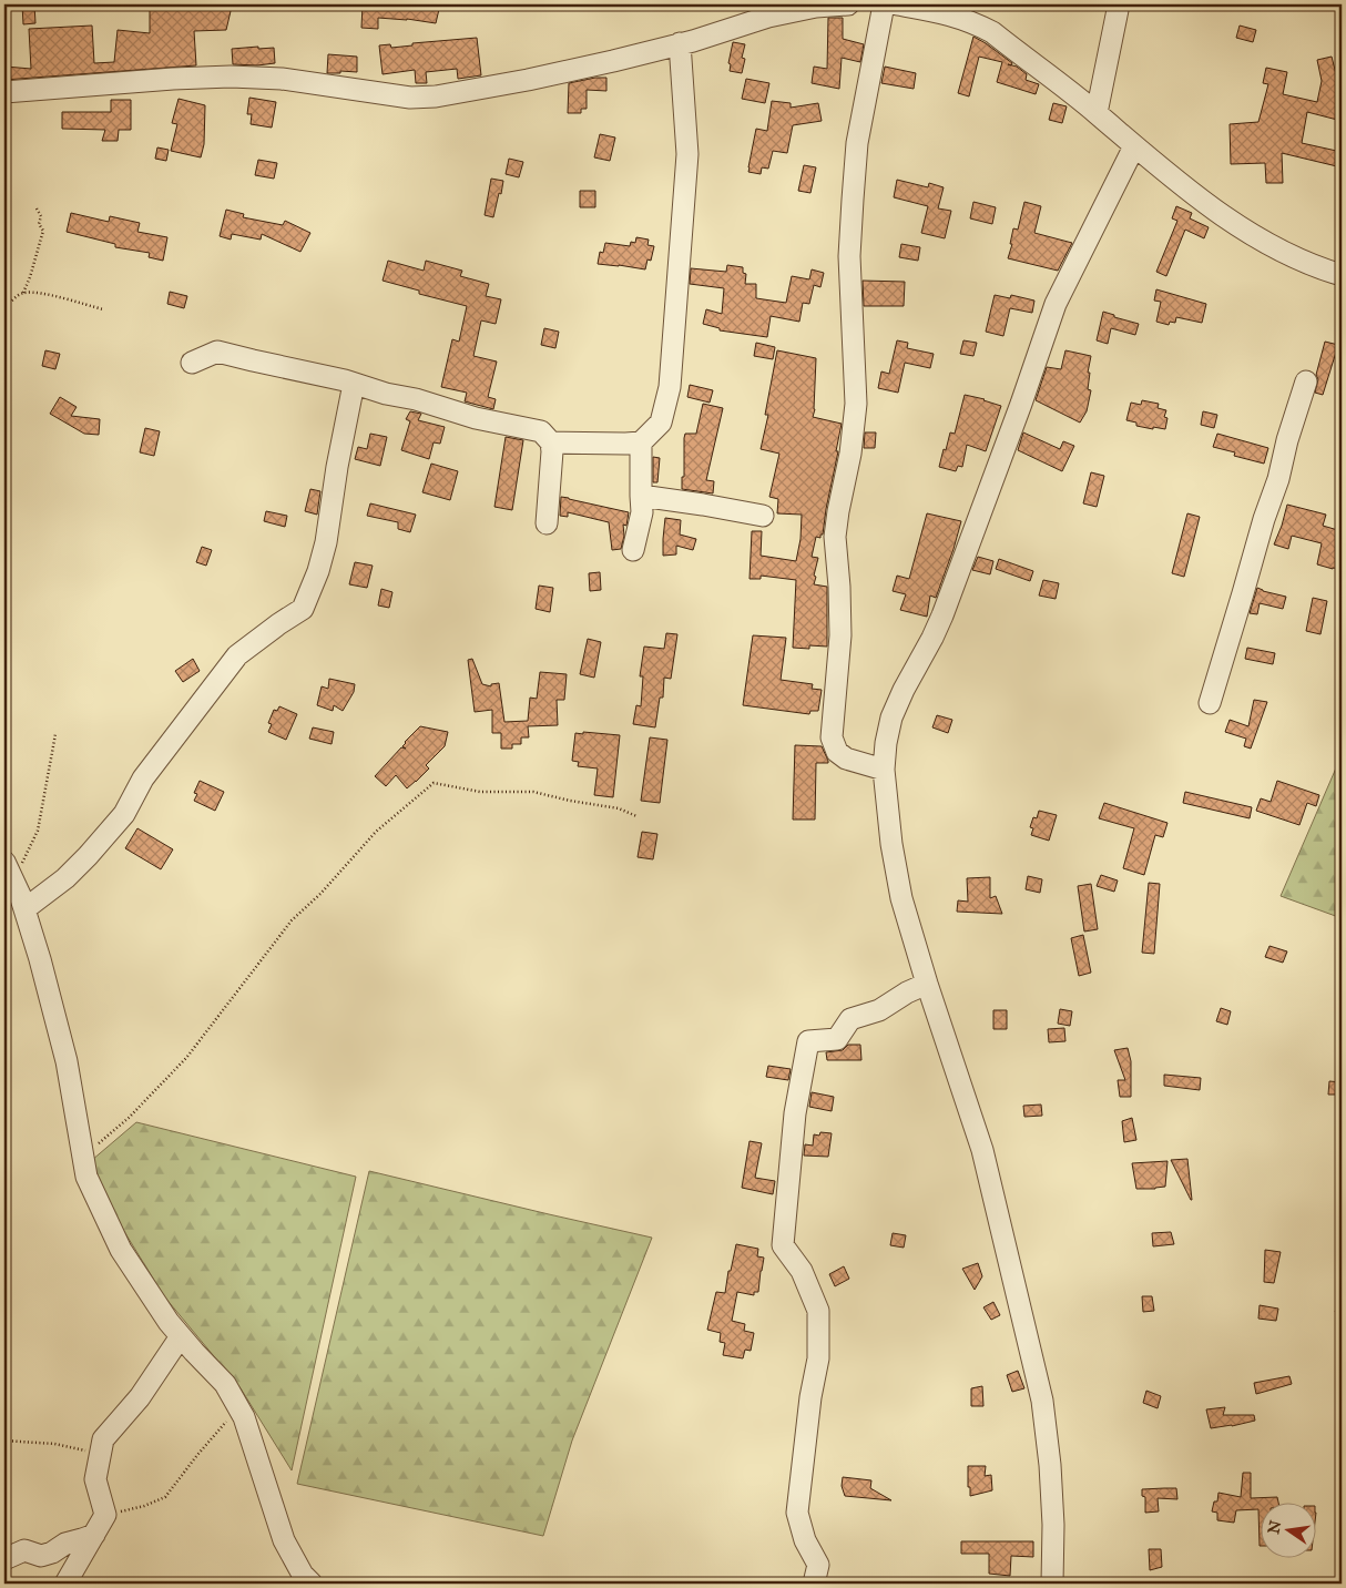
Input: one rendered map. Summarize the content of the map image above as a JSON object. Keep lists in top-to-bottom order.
{
  "north": "left"
}
